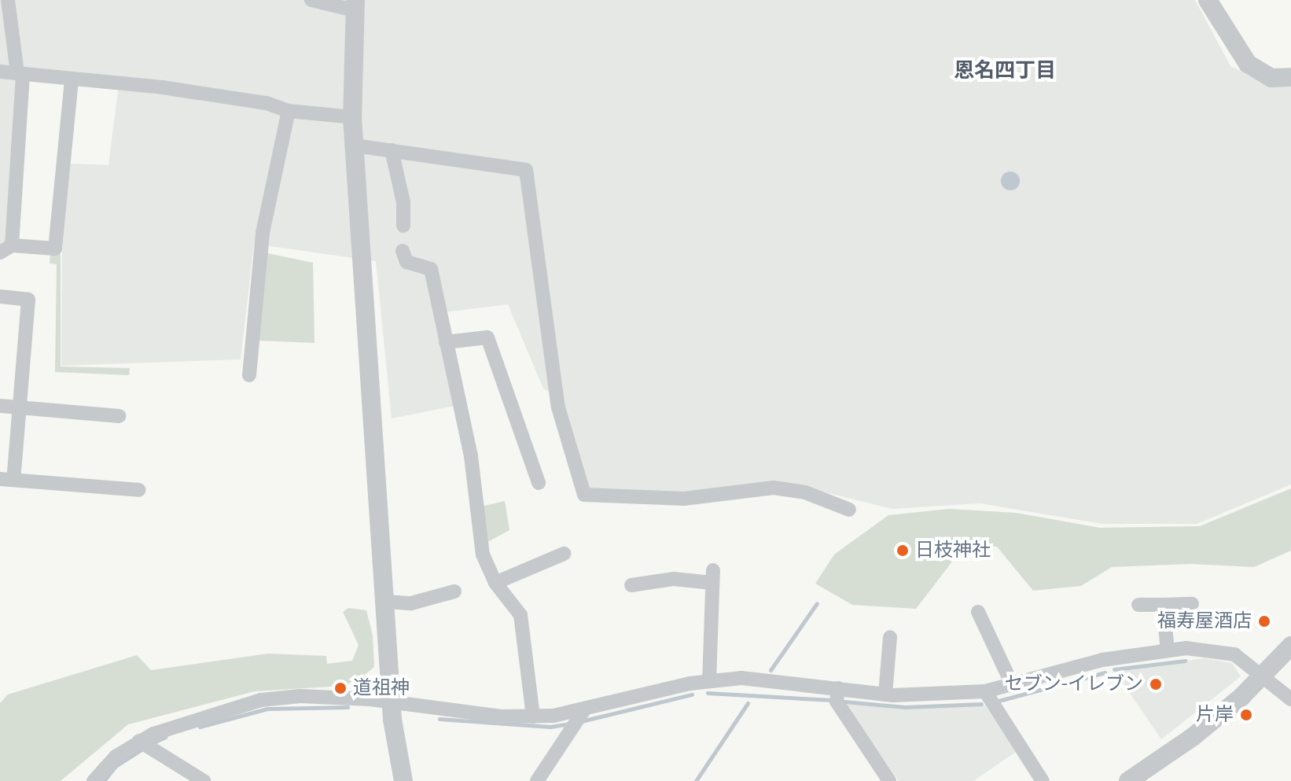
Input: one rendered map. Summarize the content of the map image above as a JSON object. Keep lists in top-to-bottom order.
{
  "districts": ["恩名四丁目"],
  "places": [
    "日枝神社",
    "福寿屋酒店",
    "セブン-イレブン",
    "道祖神",
    "片岸"
  ]
}
